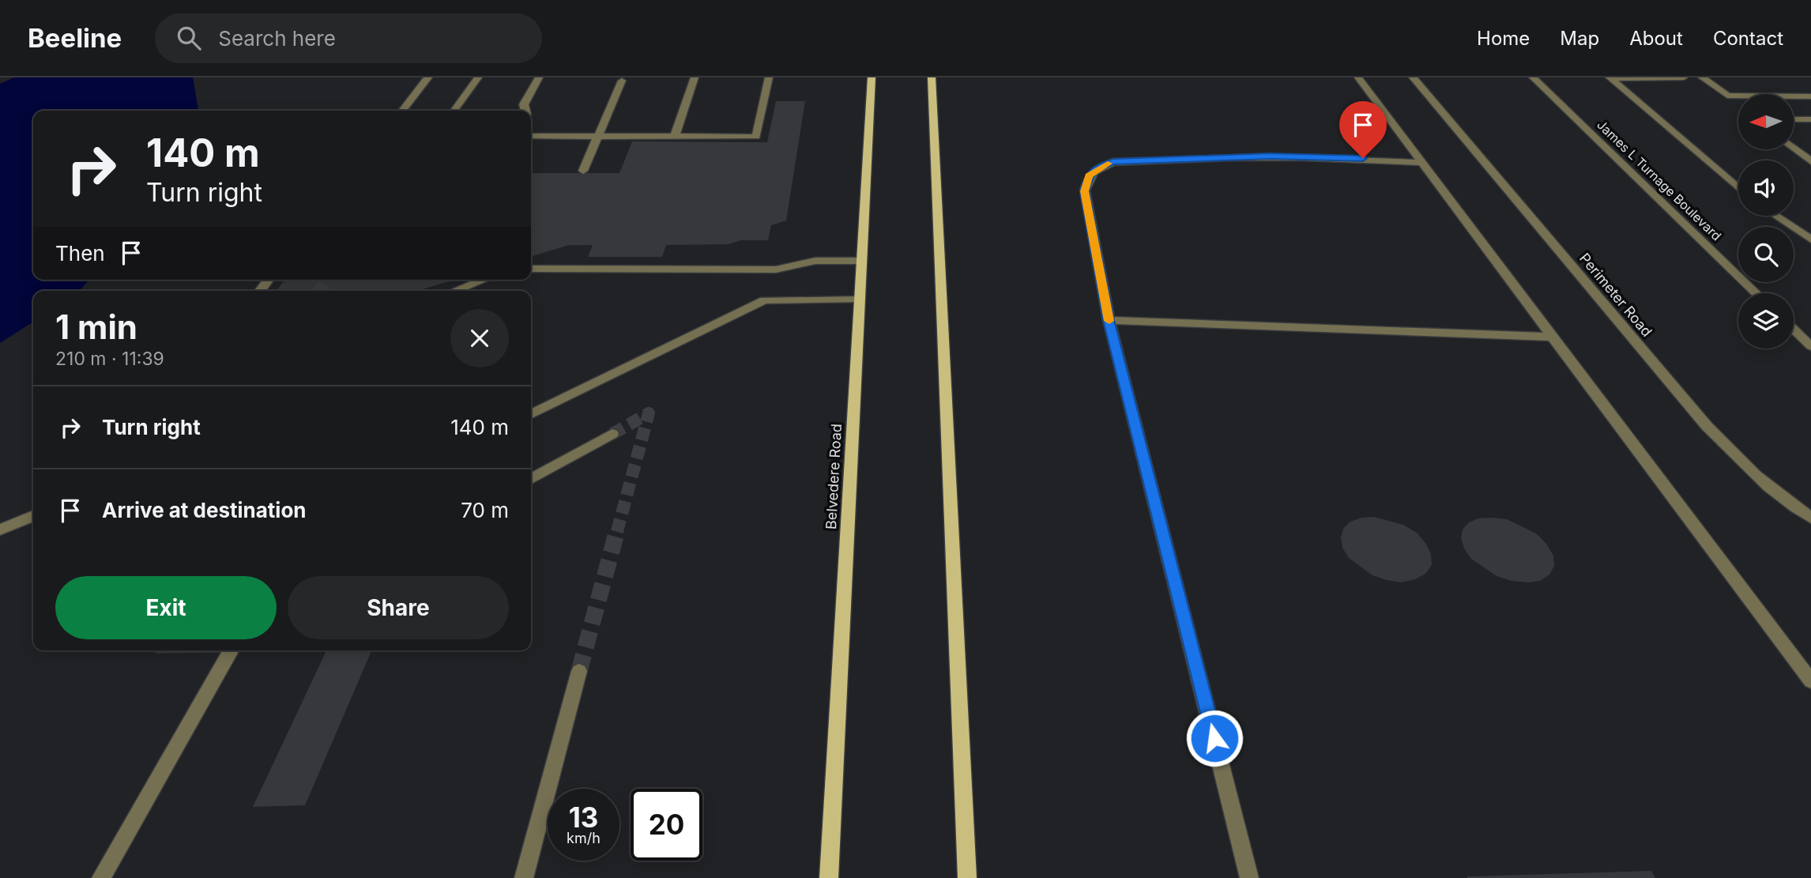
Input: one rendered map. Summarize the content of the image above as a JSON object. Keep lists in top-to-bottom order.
{
  "streets": {
    "main road": ["Belvedere Road"],
    "street": ["James L Turnage Boulevard", "Perimeter Road"]
  },
  "north": "left",
  "page": {
    "header": "Beeline",
    "search": "Search here",
    "nav": [
      "Home",
      "Map",
      "About",
      "Contact"
    ],
    "turn": ["140 m", "Turn right"],
    "then": "Then",
    "heading": ["1 min", "210 m · 11:39"],
    "list": [
      {
        "name": "Turn right",
        "value": "140 m"
      },
      {
        "name": "Arrive at destination",
        "value": "70 m"
      }
    ],
    "buttons": ["Exit", "Share"],
    "speed": "13 km/h",
    "limit": "20"
  }
}
